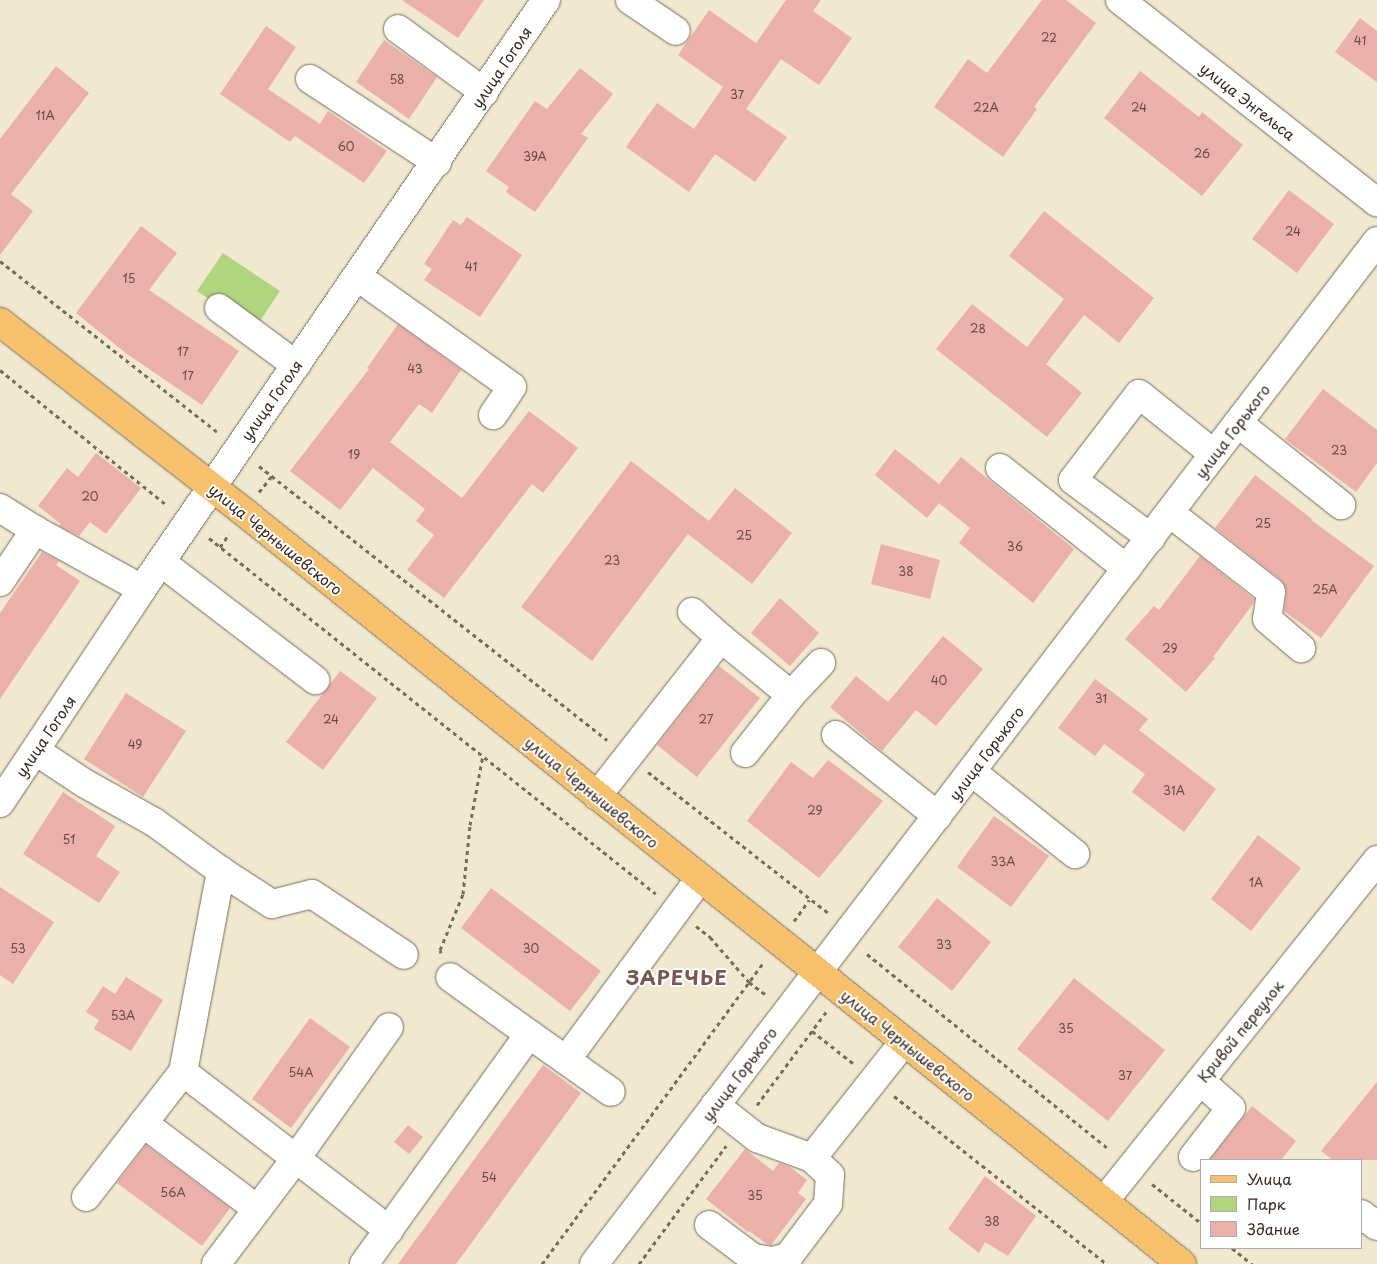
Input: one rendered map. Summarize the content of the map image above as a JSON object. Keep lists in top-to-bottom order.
{
  "streets": {
    "main road": ["улица Чернышевского"],
    "street": [
      "улица Гоголя",
      "улица Энгельса",
      "улица Горького",
      "Кривой переулок"
    ]
  },
  "crossings": [
    ["улица Гоголя", "улица Чернышевского"],
    ["улица Горького", "улица Чернышевского"],
    ["улица Чернышевского", "Кривой переулок"]
  ],
  "districts": ["ЗАРЕЧЬЕ"],
  "house_numbers": [
    "22",
    "41",
    "58",
    "37",
    "22А",
    "24",
    "11А",
    "60",
    "26",
    "39А",
    "24",
    "41",
    "15",
    "28",
    "17",
    "43",
    "17",
    "23",
    "19",
    "20",
    "25",
    "25",
    "36",
    "23",
    "38",
    "25А",
    "29",
    "40",
    "31",
    "24",
    "27",
    "49",
    "31А",
    "29",
    "51",
    "33А",
    "1А",
    "33",
    "53",
    "30",
    "53А",
    "35",
    "54А",
    "37",
    "54",
    "56А",
    "35",
    "38"
  ],
  "legend": ["Улица", "Парк", "Здание"]
}
